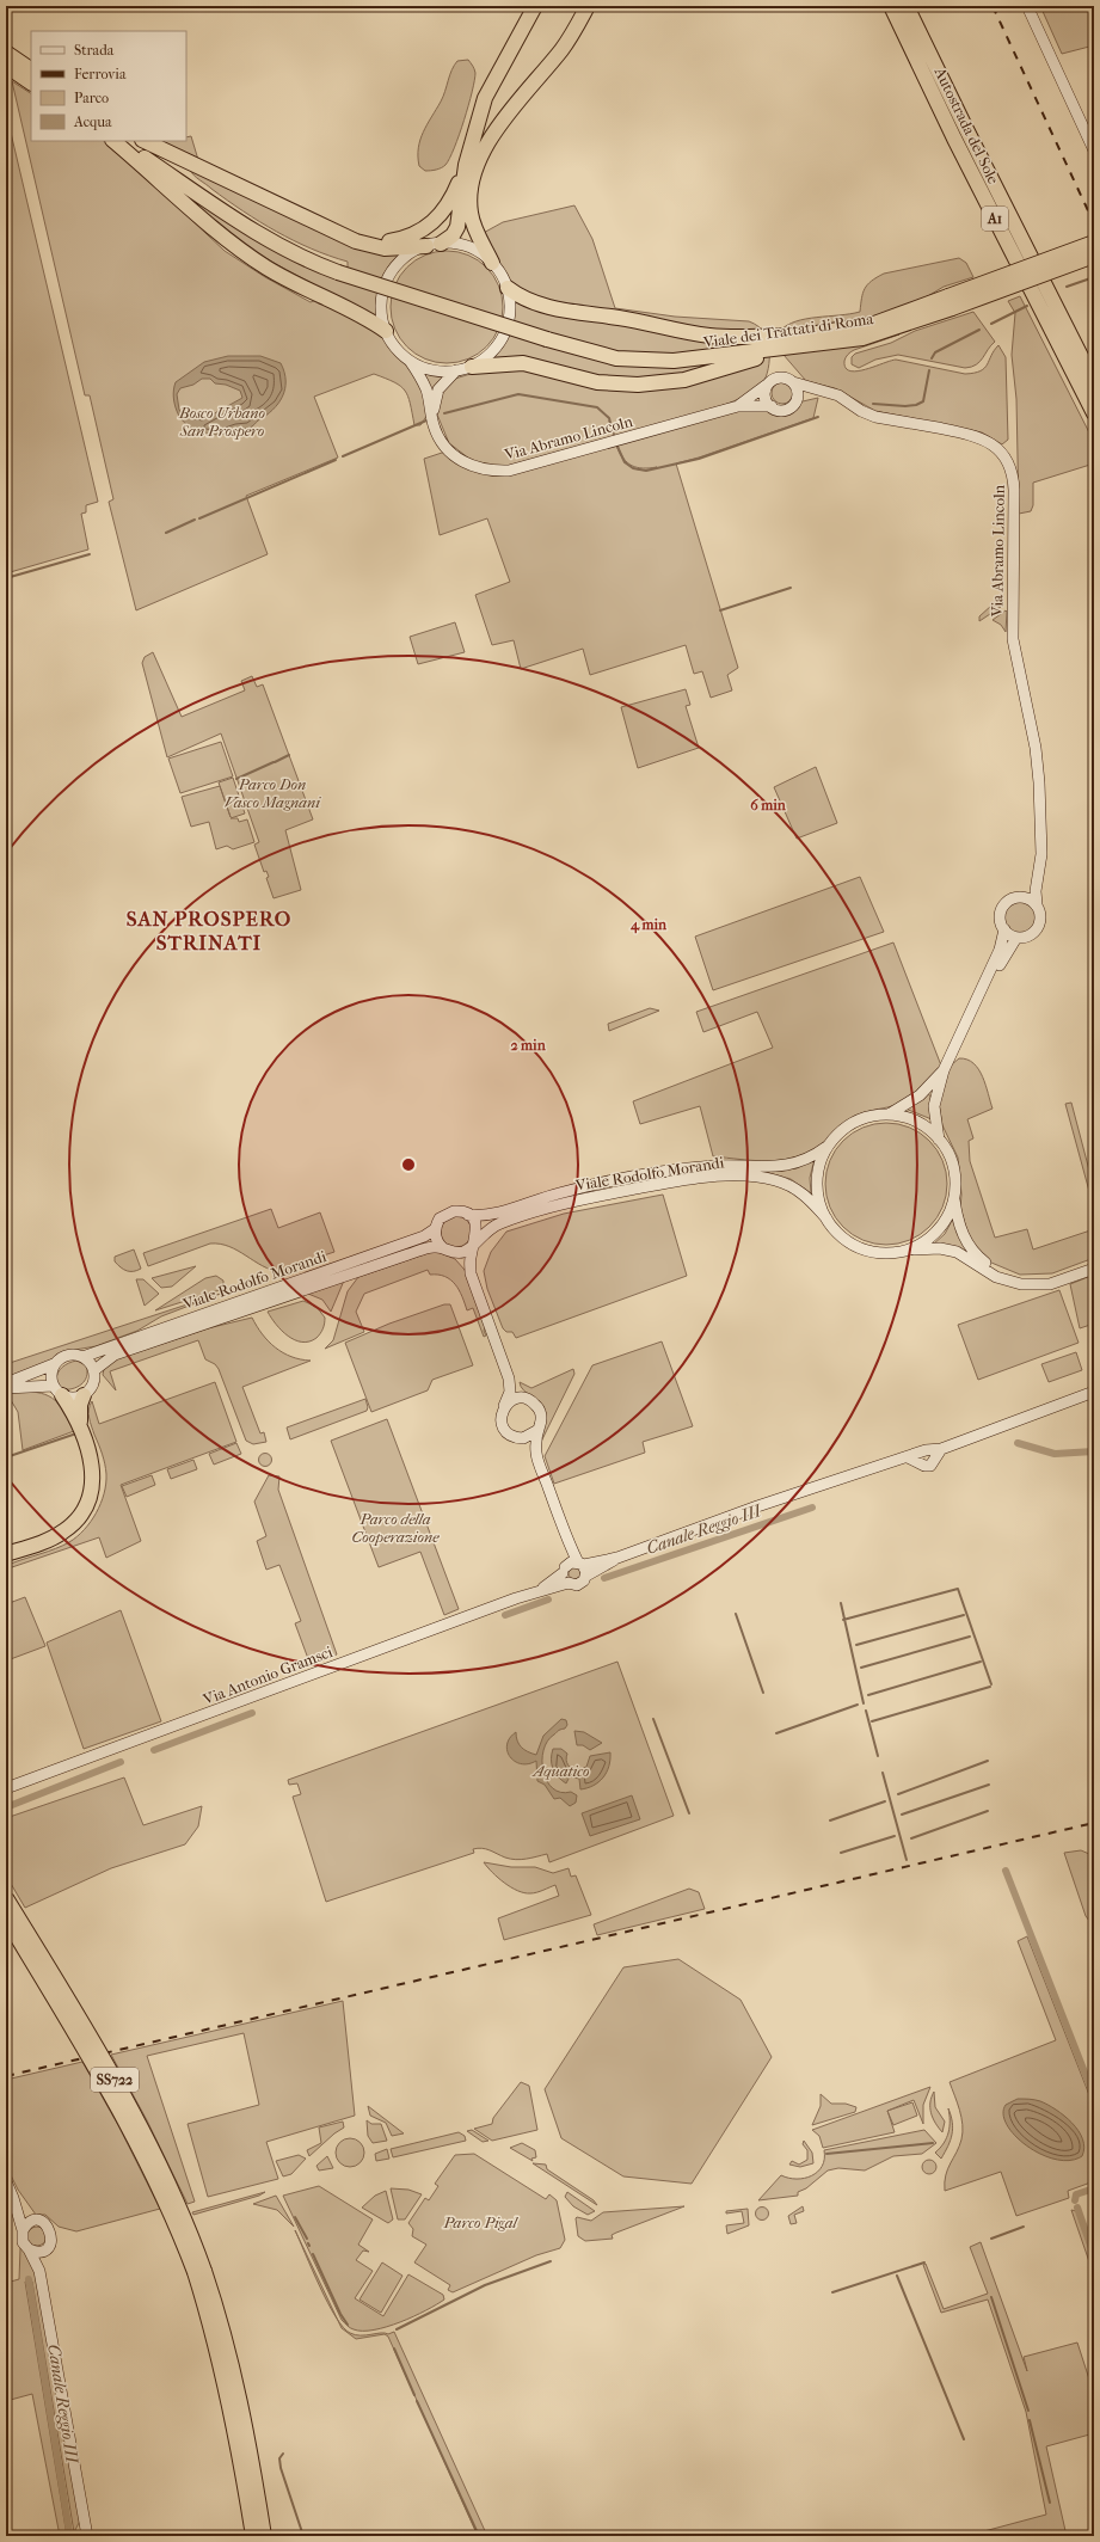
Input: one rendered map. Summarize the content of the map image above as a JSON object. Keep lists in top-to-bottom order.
{
  "streets": {
    "highway": [
      "Autostrada del Sole",
      "A1",
      "Viale dei Trattati di Roma",
      "SS722"
    ],
    "street": ["Via Abramo Lincoln", "Viale Rodolfo Morandi", "Via Antonio Gramsci"]
  },
  "districts": ["SAN PROSPERO STRINATI"],
  "water": ["Canale Reggio III"],
  "parks": [
    "Bosco Urbano San Prospero",
    "Parco Don Vasco Magnani",
    "Parco della Cooperazione",
    "Aquatico",
    "Parco Pigal"
  ],
  "legend": [
    "Strada",
    "Ferrovia",
    "Parco",
    "Acqua"
  ],
  "rings": ["6 min", "4 min", "2 min"]
}
